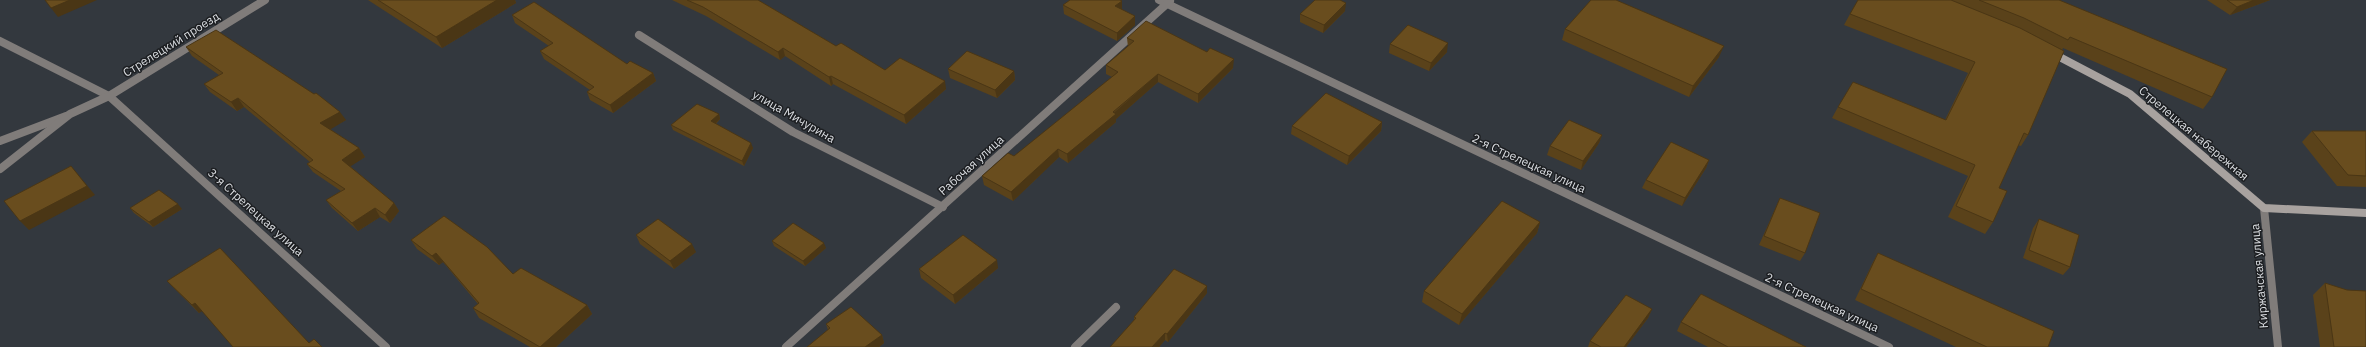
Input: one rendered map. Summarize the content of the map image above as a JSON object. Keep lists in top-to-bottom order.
{
  "streets": {
    "street": [
      "Стрелецкий проезд",
      "улица Мичурина",
      "Стрелецкая набережная",
      "2-я Стрелецкая улица",
      "Рабочая улица",
      "3-я Стрелецкая улица",
      "Киржачская улица"
    ]
  },
  "crossings": [
    ["Стрелецкий проезд", "3-я Стрелецкая улица"],
    ["улица Мичурина", "Рабочая улица"],
    ["Стрелецкая набережная", "Киржачская улица"],
    ["2-я Стрелецкая улица", "Рабочая улица"]
  ]
}
